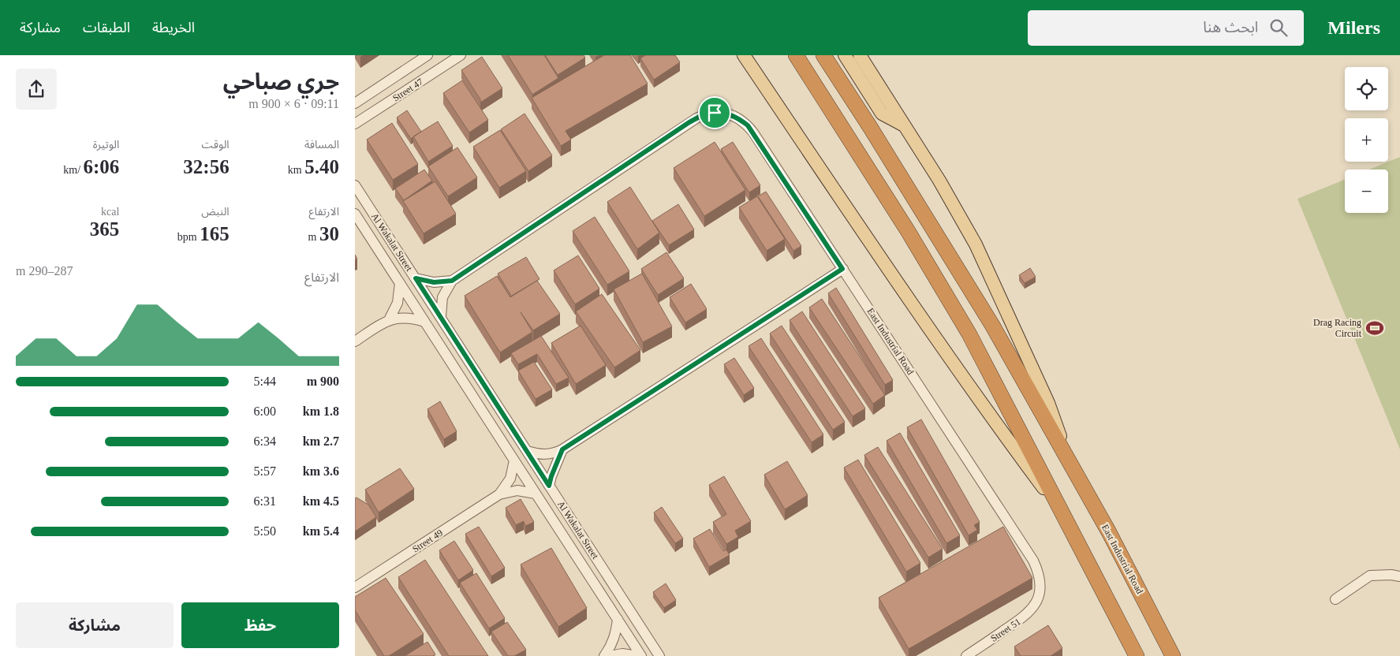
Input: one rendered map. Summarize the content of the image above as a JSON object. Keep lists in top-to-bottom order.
{
  "streets": {
    "highway": ["East Industrial Road"],
    "street": [
      "Street 47",
      "Al Wakalat Street",
      "Street 49",
      "Street 51"
    ]
  },
  "crossings": [
    ["Al Wakalat Street", "Street 49"],
    ["East Industrial Road", "Street 51"]
  ],
  "places": {
    "sports": ["Drag Racing Circuit"]
  },
  "page": {
    "header": "Milers",
    "search": "ابحث هنا",
    "nav": ["الخريطة", "الطبقات", "مشاركة"],
    "heading": ["جري صباحي", "09:11 · 6 × 900 m"],
    "map_buttons": ["+", "−"],
    "stats": [
      ["المسافة", "5.40 km"],
      ["الوقت", "32:56"],
      ["الوتيرة", "6:06 /km"],
      ["الارتفاع", "30 m"],
      ["النبض", "165 bpm"],
      ["kcal", "365"]
    ],
    "chart": ["الارتفاع", "287–290 m"],
    "list": [
      {
        "name": "900 m",
        "note": "5:44"
      },
      {
        "name": "1.8 km",
        "note": "6:00"
      },
      {
        "name": "2.7 km",
        "note": "6:34"
      },
      {
        "name": "3.6 km",
        "note": "5:57"
      },
      {
        "name": "4.5 km",
        "note": "6:31"
      },
      {
        "name": "5.4 km",
        "note": "5:50"
      }
    ],
    "buttons": ["حفظ", "مشاركة"]
  }
}
